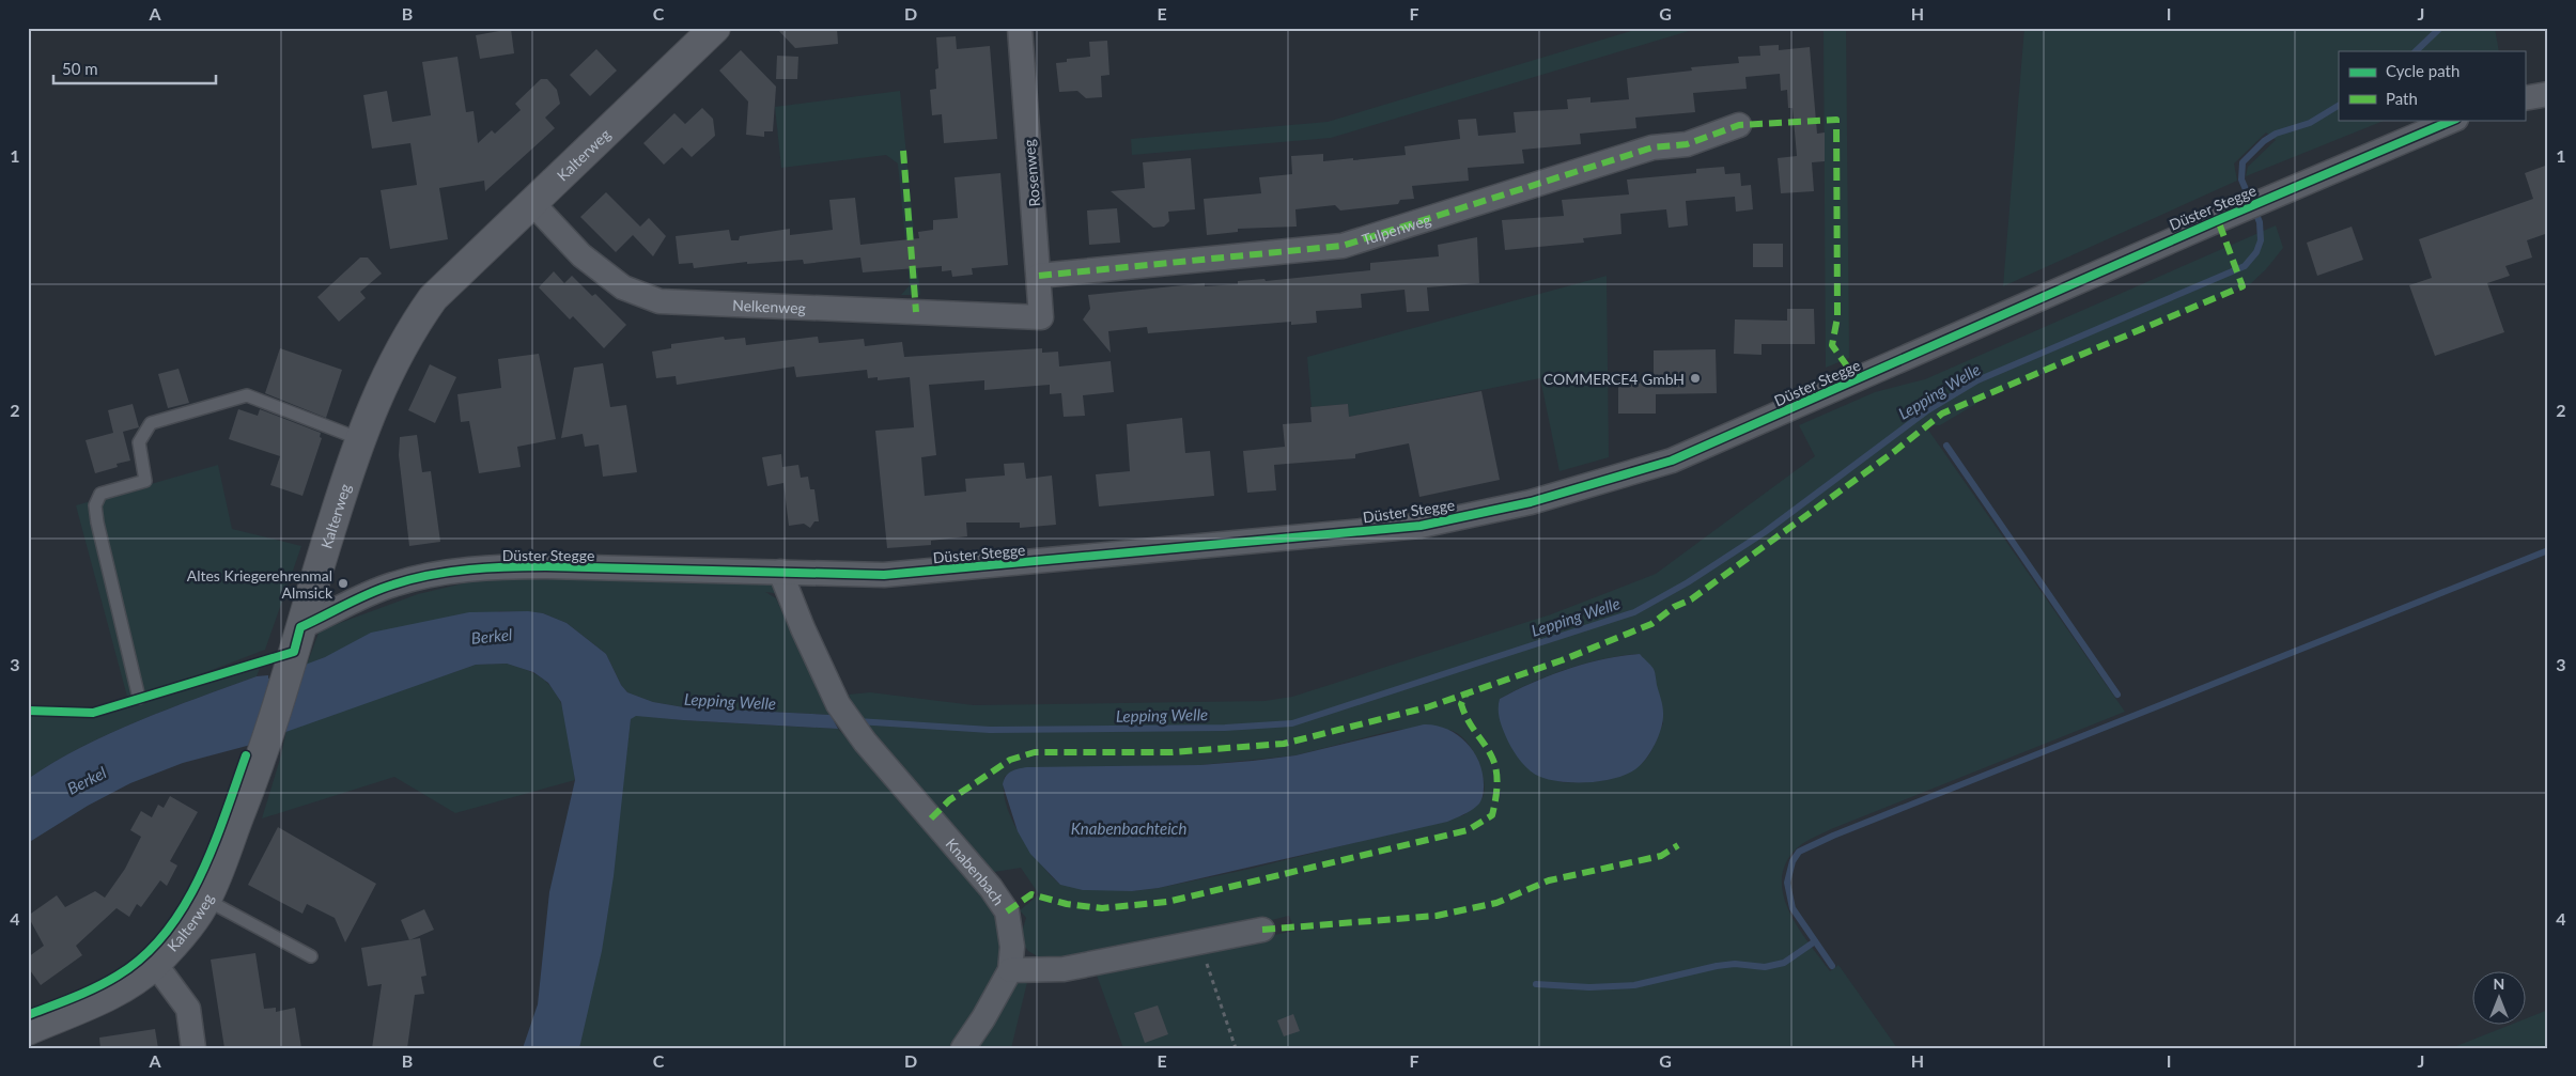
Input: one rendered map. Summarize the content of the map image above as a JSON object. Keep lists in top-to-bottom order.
{
  "streets": {
    "street": [
      "Kalterweg",
      "Rosenweg",
      "Düster Stegge",
      "Tulpenweg",
      "Nelkenweg",
      "Knabenbach"
    ]
  },
  "crossings": [
    ["Kalterweg", "Düster Stegge"],
    ["Kalterweg", "Nelkenweg"],
    ["Rosenweg", "Tulpenweg"],
    ["Rosenweg", "Nelkenweg"],
    ["Düster Stegge", "Knabenbach"]
  ],
  "water": ["Lepping Welle", "Berkel", "Knabenbachteich"],
  "places": ["COMMERCE4 GmbH", "Altes Kriegerehrenmal Almsick"],
  "legend": ["Cycle path", "Path"],
  "scale_bar": "50 m",
  "north": "top",
  "grid": {
    "columns": [
      "A",
      "B",
      "C",
      "D",
      "E",
      "F",
      "G",
      "H",
      "I",
      "J"
    ],
    "rows": [
      "1",
      "2",
      "3",
      "4"
    ]
  }
}
